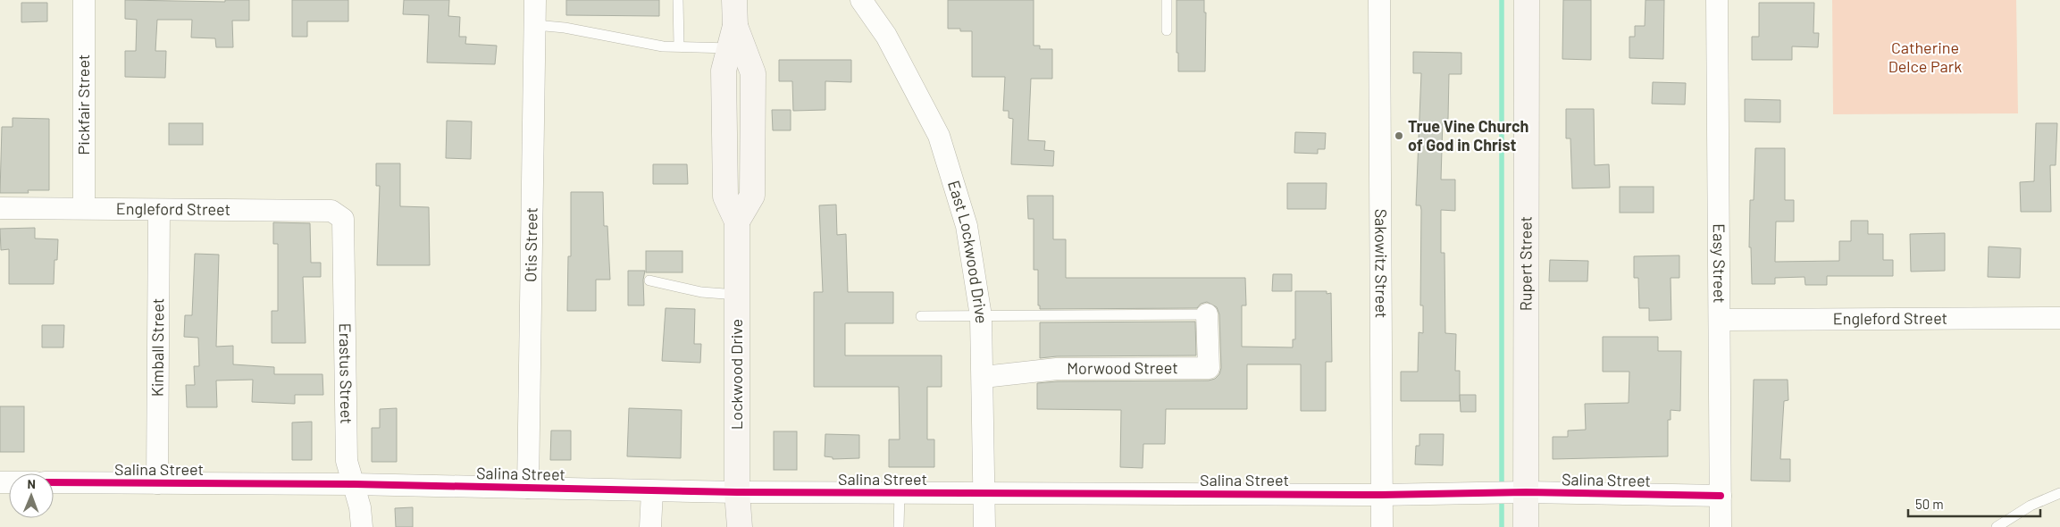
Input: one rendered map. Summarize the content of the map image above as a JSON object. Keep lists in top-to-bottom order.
{
  "streets": {
    "main road": ["Rupert Street", "Lockwood Drive"],
    "street": [
      "Pickfair Street",
      "Engleford Street",
      "Otis Street",
      "East Lockwood Drive",
      "Sakowitz Street",
      "Easy Street",
      "Kimball Street",
      "Morwood Street",
      "Erastus Street",
      "Salina Street"
    ]
  },
  "crossings": [
    ["Pickfair Street", "Engleford Street"],
    ["Engleford Street", "Easy Street"],
    ["Engleford Street", "Kimball Street"],
    ["Engleford Street", "Erastus Street"],
    ["Otis Street", "Salina Street"],
    ["East Lockwood Drive", "Morwood Street"],
    ["East Lockwood Drive", "Salina Street"],
    ["Sakowitz Street", "Salina Street"],
    ["Rupert Street", "Salina Street"],
    ["Easy Street", "Salina Street"],
    ["Kimball Street", "Salina Street"],
    ["Erastus Street", "Salina Street"],
    ["Lockwood Drive", "Salina Street"]
  ],
  "parks": ["Catherine Delce Park"],
  "places": ["True Vine Church of God in Christ"],
  "scale_bar": "50 m",
  "north": "top"
}
